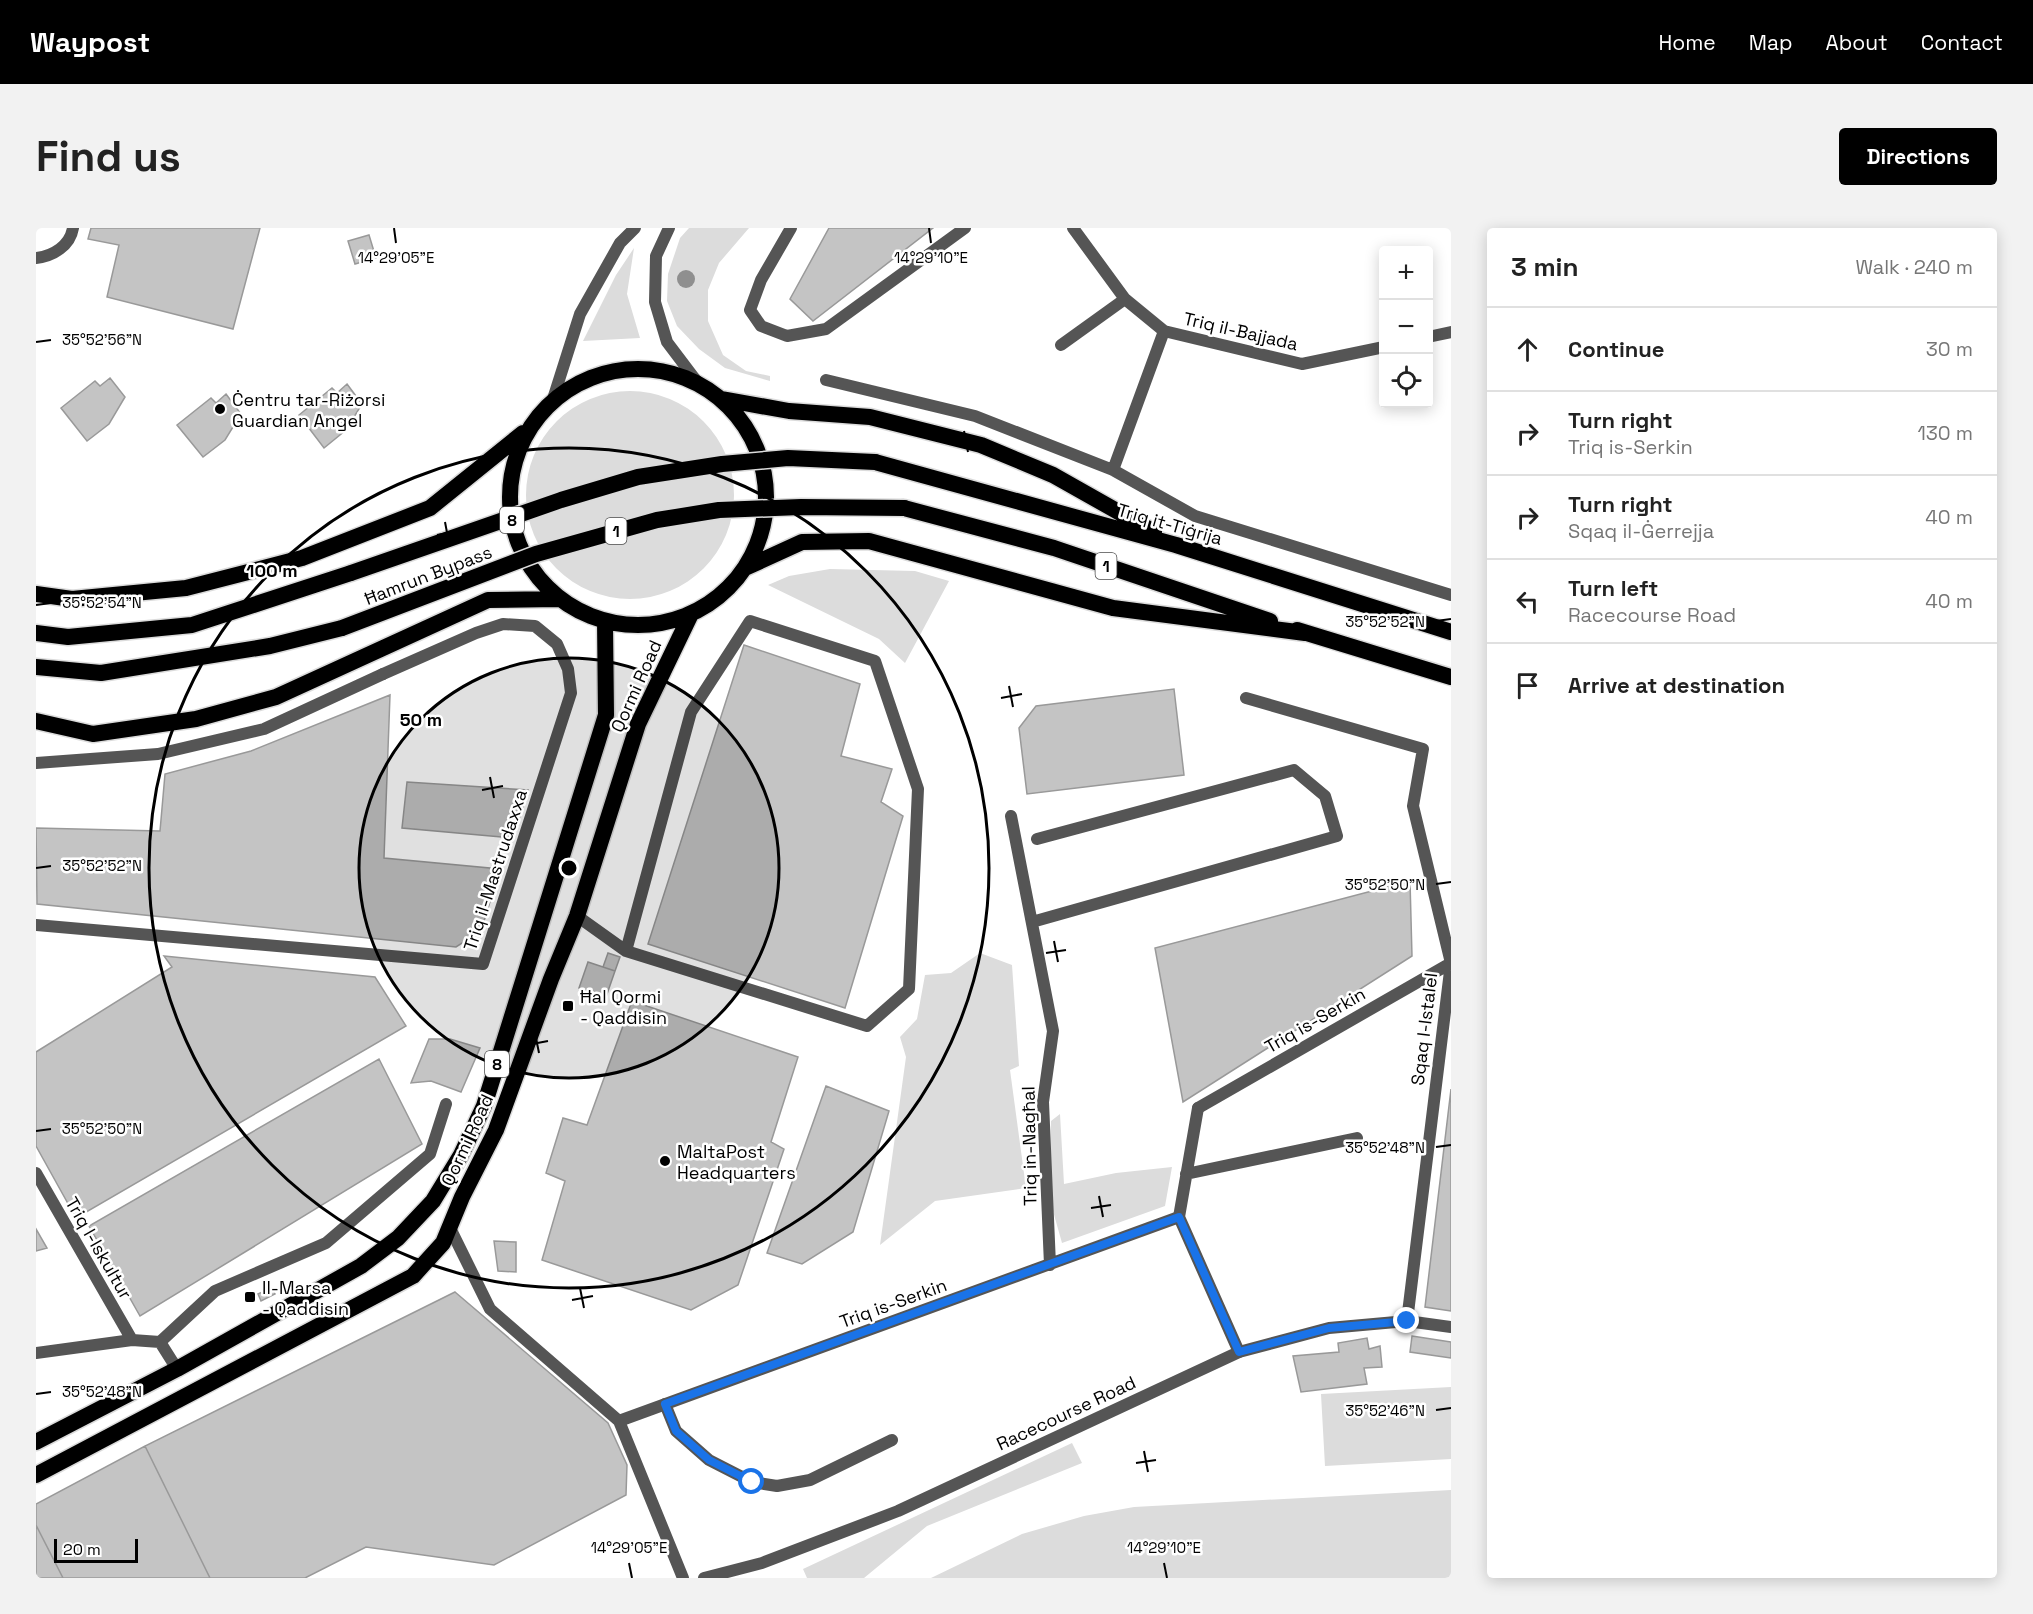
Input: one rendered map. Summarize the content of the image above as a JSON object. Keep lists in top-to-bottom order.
{
  "streets": {
    "highway": [
      "8",
      "Triq it-Tiġrija",
      "1",
      "Ħamrun Bypass",
      "Qormi Road"
    ],
    "street": [
      "Triq il-Bajjada",
      "Triq il-Mastrudaxxa",
      "Triq is-Serkin",
      "Sqaq l-Istalel",
      "Triq in-Nagħal",
      "Triq l-Iskultur",
      "Racecourse Road"
    ]
  },
  "crossings": [
    ["8", "Qormi Road"],
    ["Triq it-Tiġrija", "Ħamrun Bypass"],
    ["1", "Ħamrun Bypass"],
    ["Triq is-Serkin", "Sqaq l-Istalel"],
    ["Triq is-Serkin", "Triq in-Nagħal"],
    ["Sqaq l-Istalel", "Racecourse Road"]
  ],
  "places": {
    "other": ["Ċentru tar-Riżorsi Guardian Angel", "MaltaPost Headquarters"],
    "transit": ["Ħal Qormi - Qaddisin", "Il-Marsa - Qaddisin"]
  },
  "scale_bar": "20 m",
  "page": {
    "header": "Waypost",
    "nav": [
      "Home",
      "Map",
      "About",
      "Contact"
    ],
    "buttons": "Directions",
    "title": "Find us",
    "heading": ["3 min", "Walk · 240 m"],
    "map_buttons": ["+", "−"],
    "list": [
      ["Continue", "30 m"],
      ["Turn right", "Triq is-Serkin", "130 m"],
      ["Turn right", "Sqaq il-Ġerrejja", "40 m"],
      ["Turn left", "Racecourse Road", "40 m"],
      "Arrive at destination"
    ],
    "scale": "20 m"
  },
  "coordinates": [
    "14°29'05\"E",
    "14°29'10\"E",
    "35°52'56\"N",
    "35°52'54\"N",
    "35°52'52\"N",
    "35°52'50\"N",
    "35°52'48\"N",
    "35°52'46\"N"
  ],
  "rings": ["100 m", "50 m"]
}
